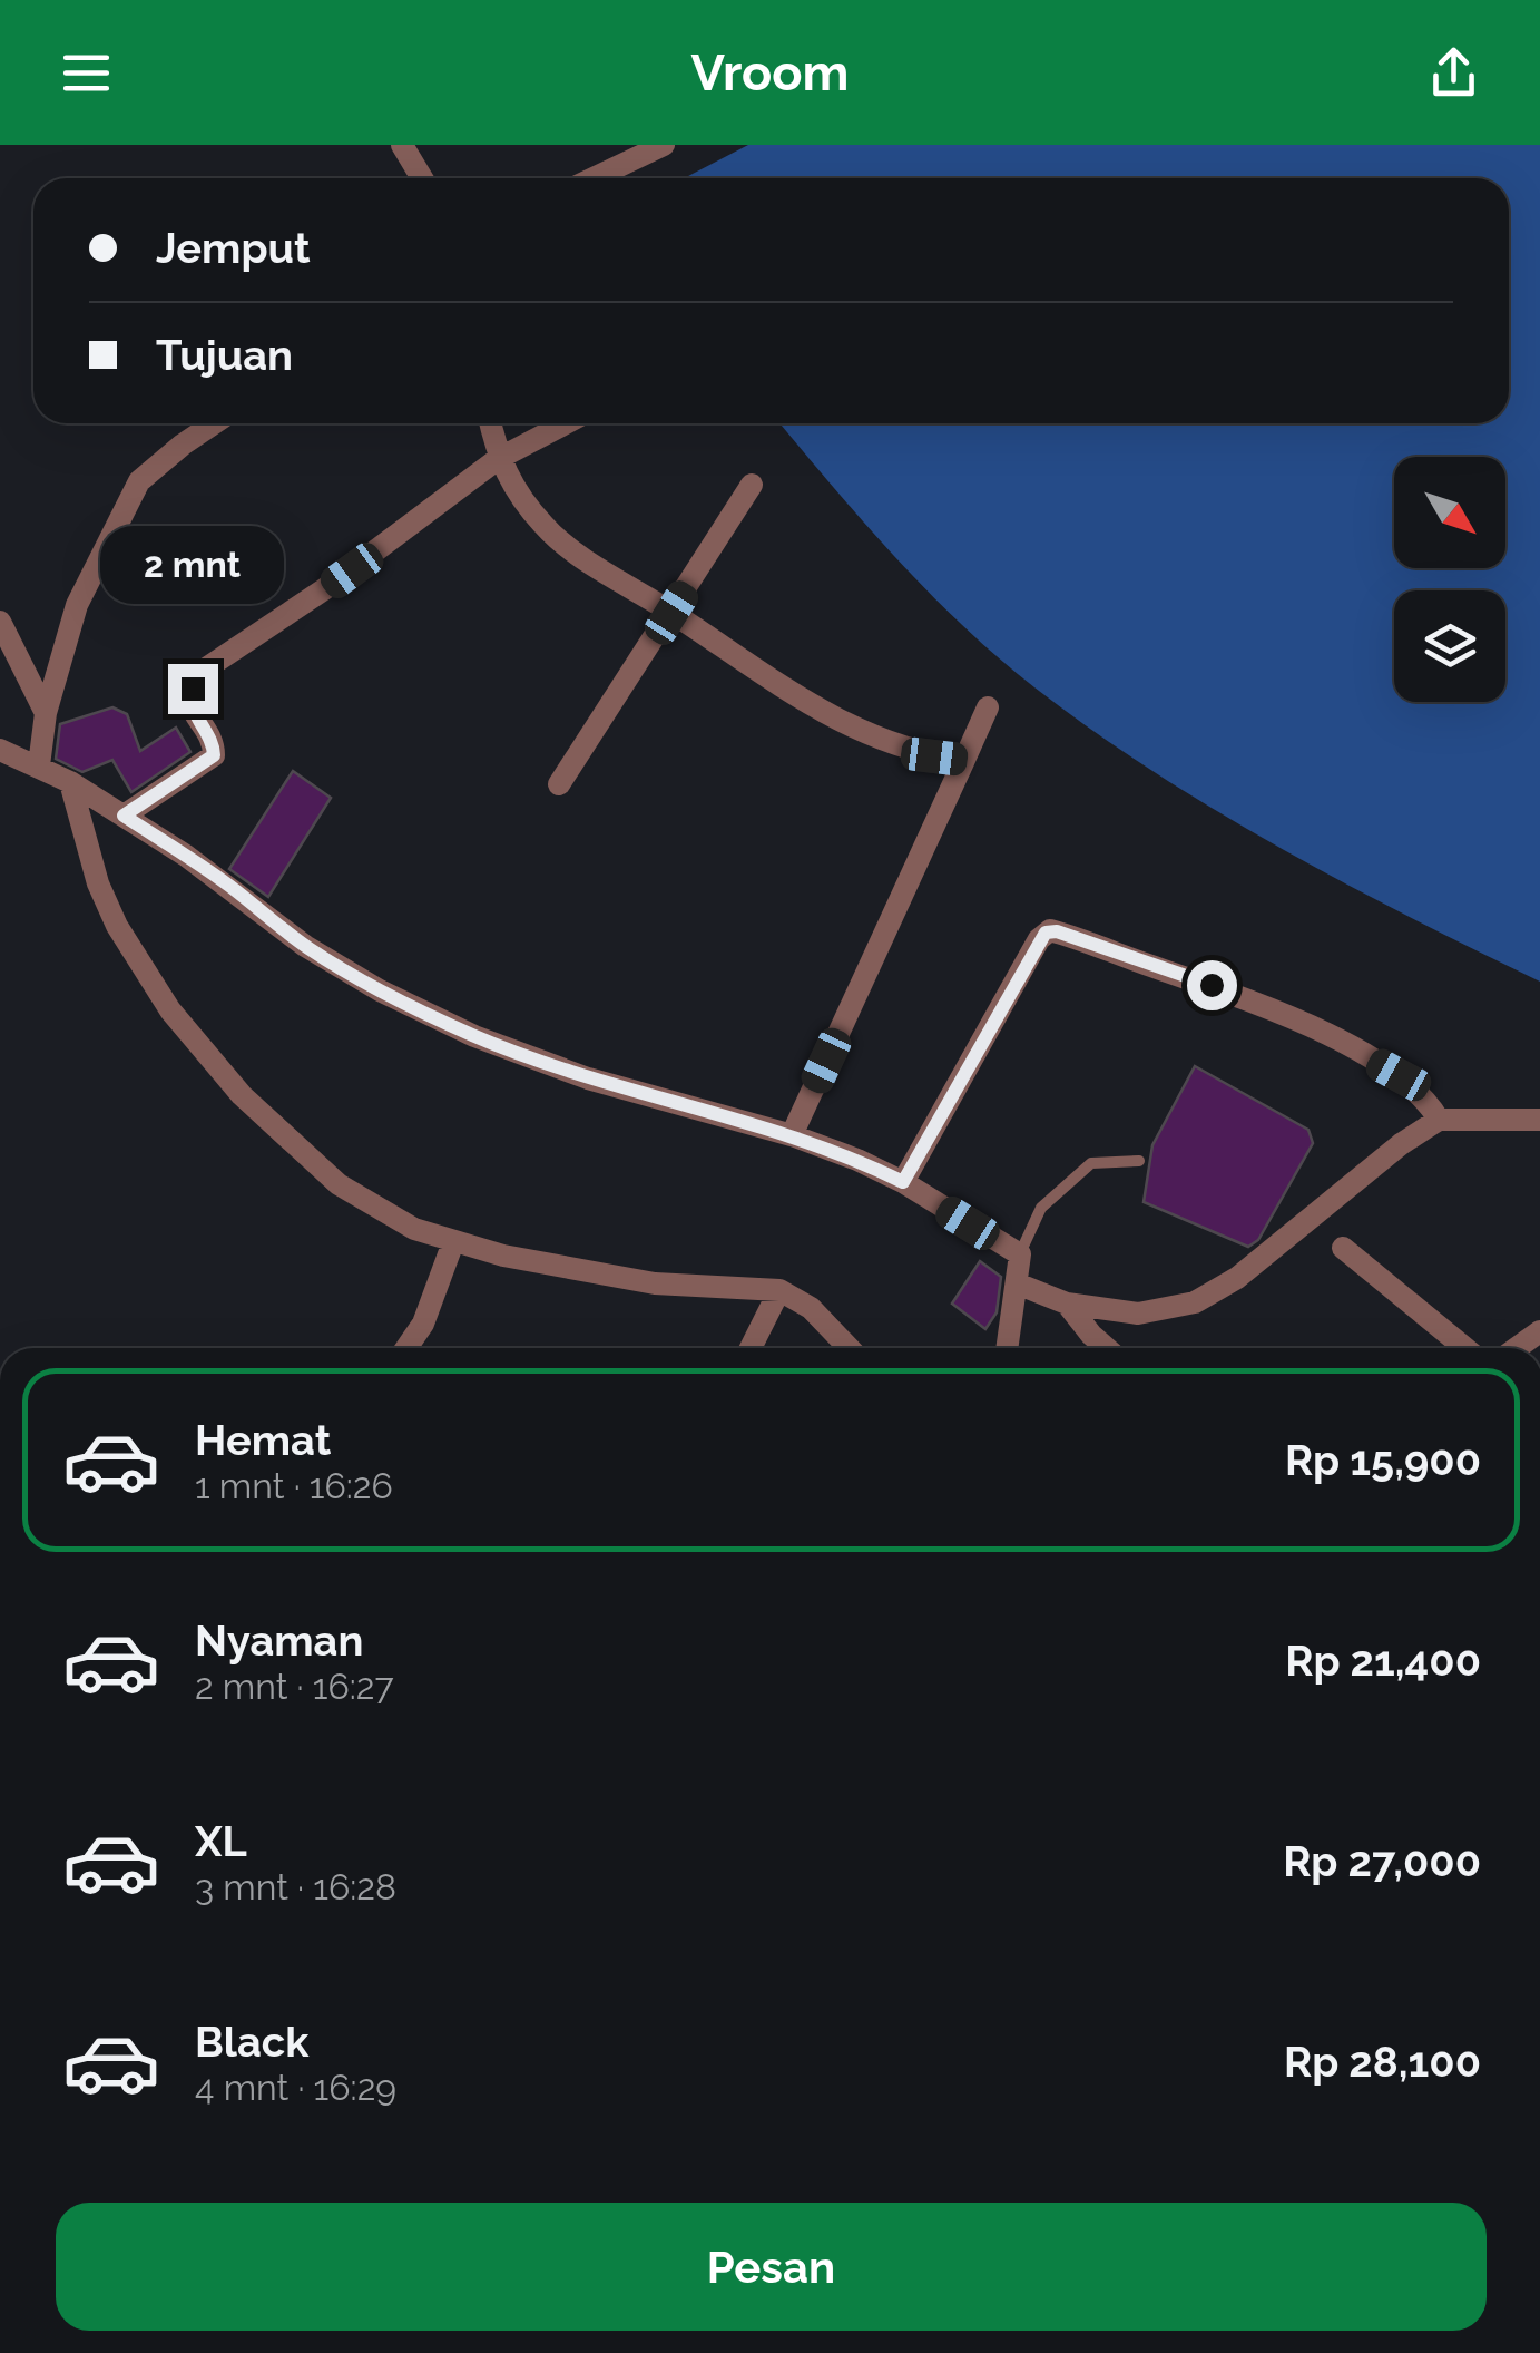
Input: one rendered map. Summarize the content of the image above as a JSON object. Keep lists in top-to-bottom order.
{
  "north": "bottom right",
  "page": {
    "header": "Vroom",
    "banner": ["Jemput", "Tujuan"],
    "bubble": "2 mnt",
    "list": [
      {
        "name": "Hemat",
        "note": "1 mnt · 16:26",
        "value": "Rp 15,900"
      },
      {
        "name": "Nyaman",
        "note": "2 mnt · 16:27",
        "value": "Rp 21,400"
      },
      {
        "name": "XL",
        "note": "3 mnt · 16:28",
        "value": "Rp 27,000"
      },
      {
        "name": "Black",
        "note": "4 mnt · 16:29",
        "value": "Rp 28,100"
      }
    ],
    "buttons": "Pesan"
  }
}
